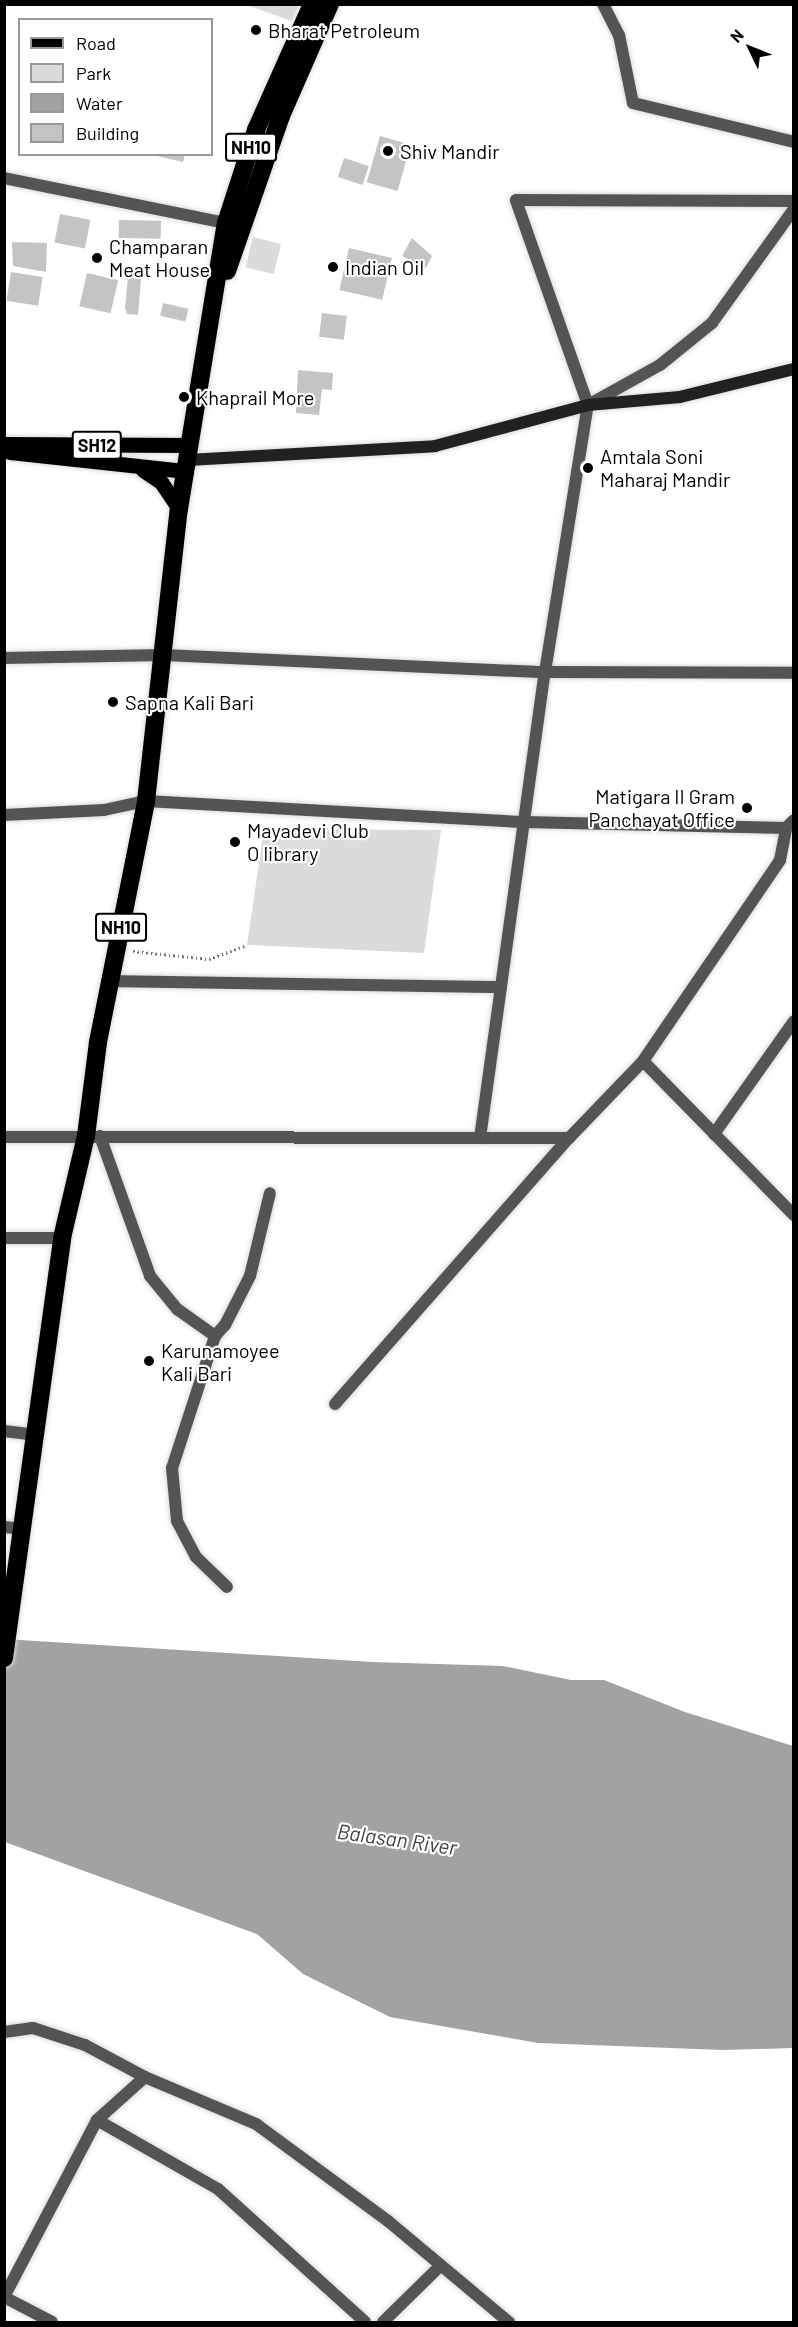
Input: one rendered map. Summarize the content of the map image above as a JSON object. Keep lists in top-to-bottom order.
{
  "streets": {
    "highway": ["NH10"],
    "main road": ["SH12"]
  },
  "crossings": [
    ["NH10", "SH12"]
  ],
  "water": ["Balasan River"],
  "places": [
    "Bharat Petroleum",
    "Shiv Mandir",
    "Champaran Meat House",
    "Indian Oil",
    "Khaprail More",
    "Amtala Soni Maharaj Mandir",
    "Sapna Kali Bari",
    "Matigara II Gram Panchayat Office",
    "Mayadevi Club O library",
    "Karunamoyee Kali Bari"
  ],
  "legend": [
    "Road",
    "Park",
    "Water",
    "Building"
  ],
  "north": "top left"
}
